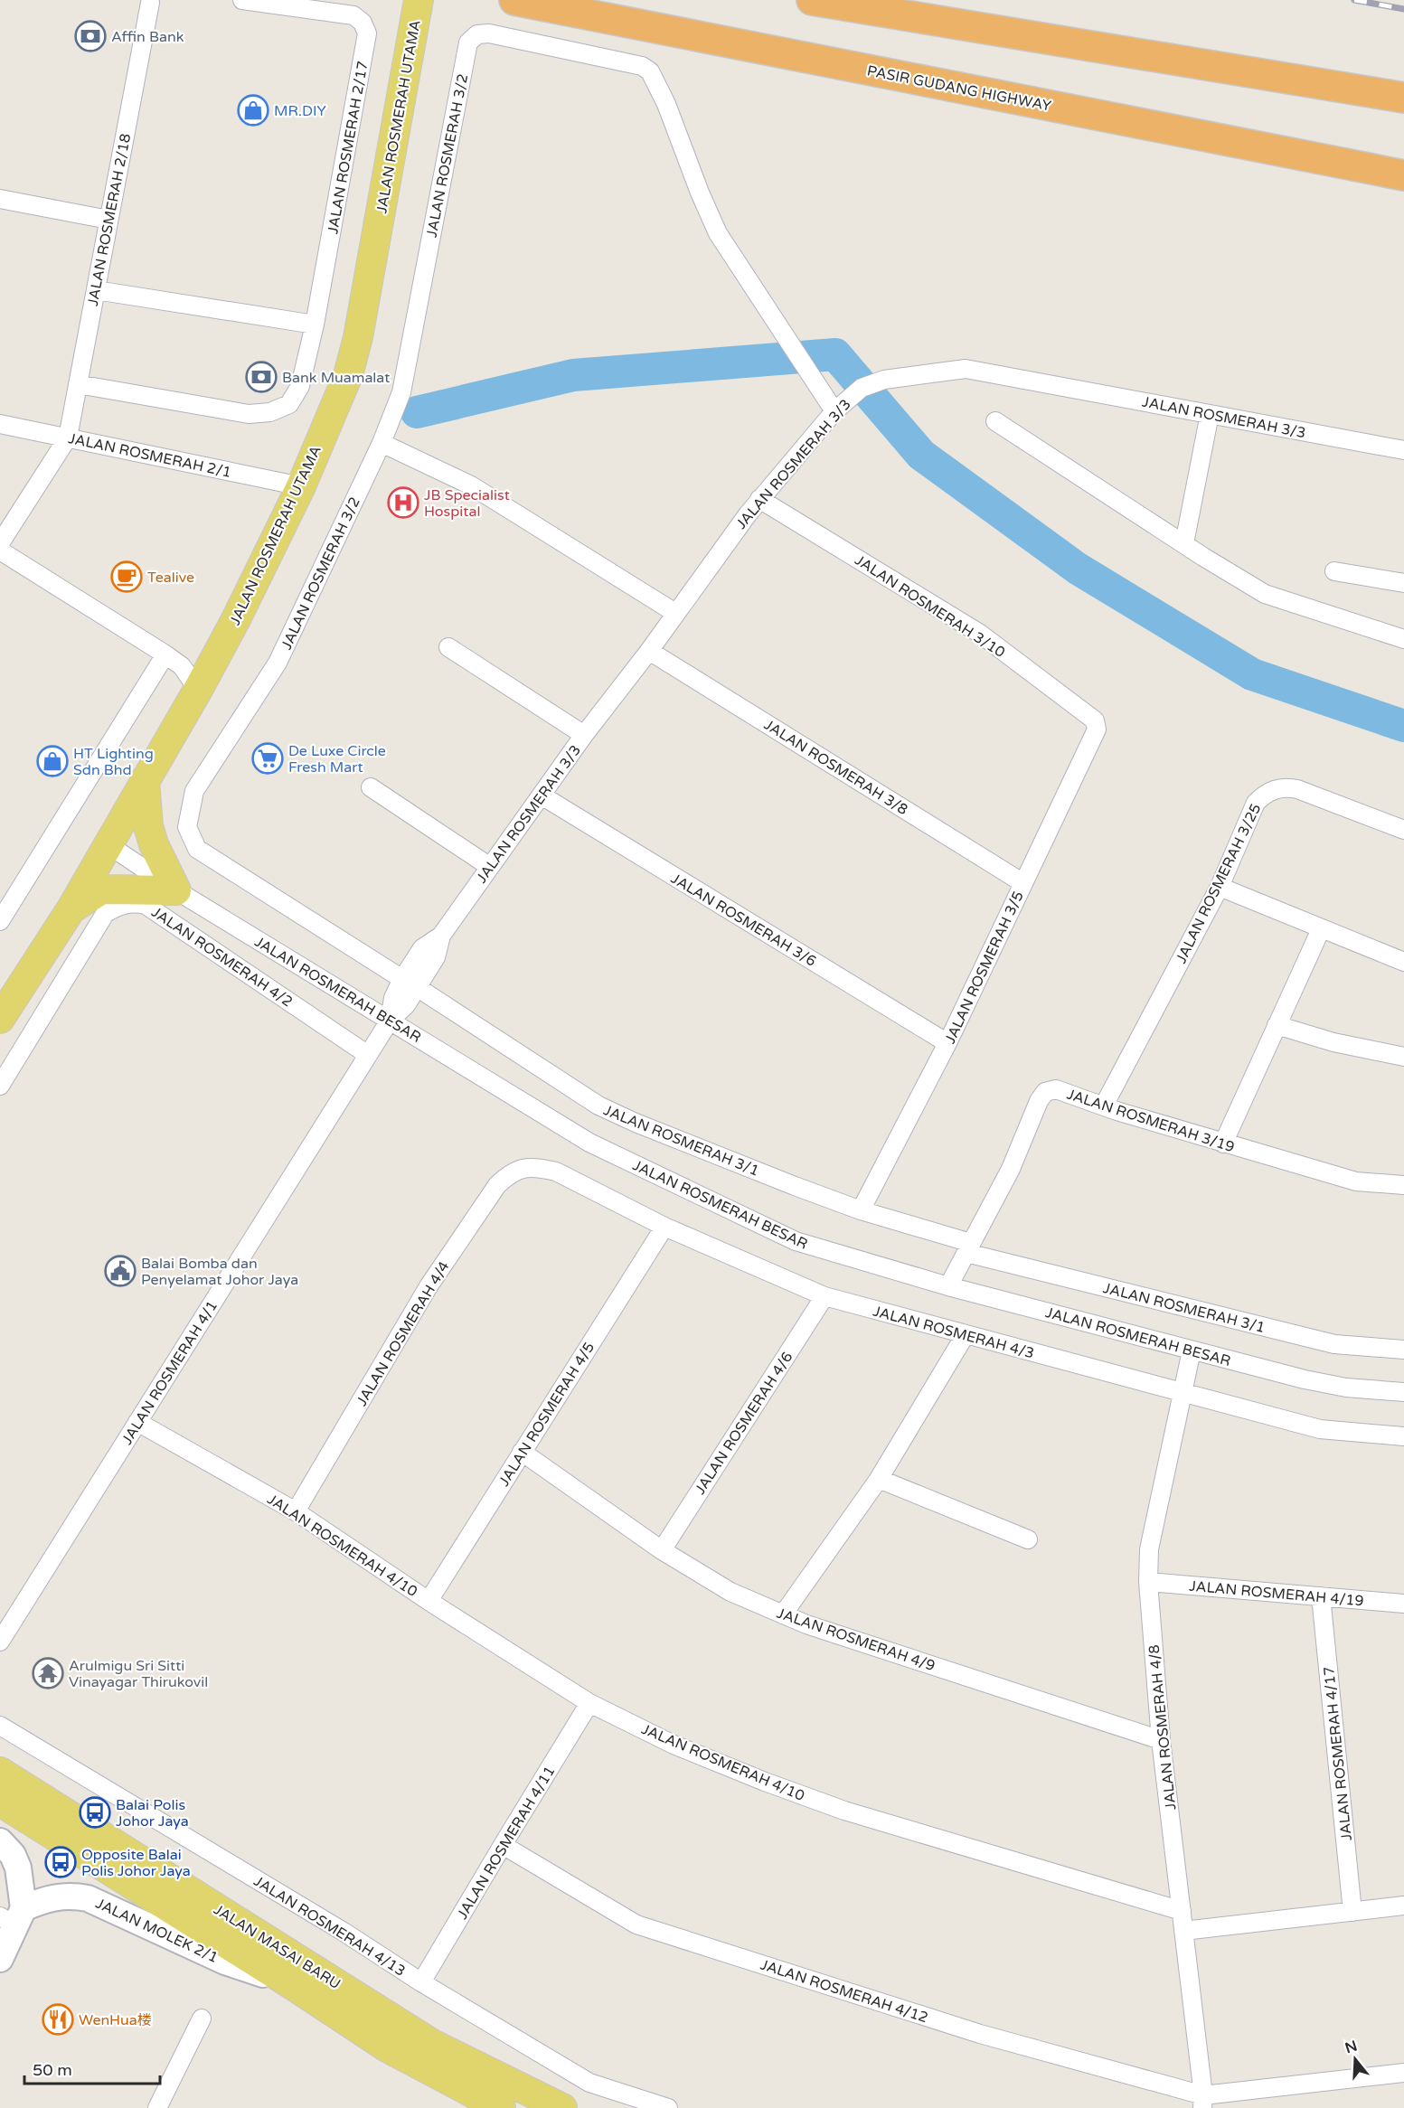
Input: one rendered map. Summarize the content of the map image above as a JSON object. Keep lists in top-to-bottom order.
{
  "streets": {
    "highway": ["PASIR GUDANG HIGHWAY"],
    "main road": ["JALAN ROSMERAH UTAMA", "JALAN MASAI BARU"],
    "street": [
      "JALAN ROSMERAH 2/17",
      "JALAN ROSMERAH 3/2",
      "JALAN ROSMERAH 2/18",
      "JALAN ROSMERAH 3/3",
      "JALAN ROSMERAH 2/1",
      "JALAN ROSMERAH 3/10",
      "JALAN ROSMERAH 3/8",
      "JALAN ROSMERAH 3/25",
      "JALAN ROSMERAH 3/6",
      "JALAN ROSMERAH 4/2",
      "JALAN ROSMERAH 3/5",
      "JALAN ROSMERAH BESAR",
      "JALAN ROSMERAH 3/19",
      "JALAN ROSMERAH 3/1",
      "JALAN ROSMERAH 4/3",
      "JALAN ROSMERAH 4/4",
      "JALAN ROSMERAH 4/1",
      "JALAN ROSMERAH 4/5",
      "JALAN ROSMERAH 4/6",
      "JALAN ROSMERAH 4/10",
      "JALAN ROSMERAH 4/19",
      "JALAN ROSMERAH 4/9",
      "JALAN ROSMERAH 4/8",
      "JALAN ROSMERAH 4/17",
      "JALAN ROSMERAH 4/11",
      "JALAN ROSMERAH 4/13",
      "JALAN MOLEK 2/1",
      "JALAN ROSMERAH 4/12"
    ]
  },
  "crossings": [
    ["JALAN ROSMERAH UTAMA", "JALAN ROSMERAH 2/1"],
    ["JALAN ROSMERAH UTAMA", "JALAN ROSMERAH BESAR"],
    ["JALAN ROSMERAH 2/17", "JALAN ROSMERAH 2/18"],
    ["JALAN ROSMERAH 3/2", "JALAN ROSMERAH 3/3"],
    ["JALAN ROSMERAH 3/2", "JALAN ROSMERAH 3/1"],
    ["JALAN ROSMERAH 2/18", "JALAN ROSMERAH 2/1"],
    ["JALAN ROSMERAH 3/3", "JALAN ROSMERAH 3/10"],
    ["JALAN ROSMERAH 3/3", "JALAN ROSMERAH 3/8"],
    ["JALAN ROSMERAH 3/3", "JALAN ROSMERAH 3/6"],
    ["JALAN ROSMERAH 3/3", "JALAN ROSMERAH BESAR"],
    ["JALAN ROSMERAH 3/3", "JALAN ROSMERAH 3/1"],
    ["JALAN ROSMERAH 3/3", "JALAN ROSMERAH 4/1"],
    ["JALAN ROSMERAH 3/10", "JALAN ROSMERAH 3/5"],
    ["JALAN ROSMERAH 3/8", "JALAN ROSMERAH 3/5"],
    ["JALAN ROSMERAH 3/25", "JALAN ROSMERAH 3/19"],
    ["JALAN ROSMERAH 3/6", "JALAN ROSMERAH 3/5"],
    ["JALAN ROSMERAH 4/2", "JALAN ROSMERAH 4/1"],
    ["JALAN ROSMERAH 3/5", "JALAN ROSMERAH 3/1"],
    ["JALAN ROSMERAH BESAR", "JALAN ROSMERAH 3/19"],
    ["JALAN ROSMERAH BESAR", "JALAN ROSMERAH 4/1"],
    ["JALAN ROSMERAH BESAR", "JALAN ROSMERAH 4/8"],
    ["JALAN ROSMERAH 3/19", "JALAN ROSMERAH 3/1"],
    ["JALAN ROSMERAH 4/3", "JALAN ROSMERAH 4/4"],
    ["JALAN ROSMERAH 4/3", "JALAN ROSMERAH 4/5"],
    ["JALAN ROSMERAH 4/3", "JALAN ROSMERAH 4/6"],
    ["JALAN ROSMERAH 4/3", "JALAN ROSMERAH 4/8"],
    ["JALAN ROSMERAH 4/4", "JALAN ROSMERAH 4/10"],
    ["JALAN ROSMERAH 4/1", "JALAN ROSMERAH 4/10"],
    ["JALAN ROSMERAH 4/5", "JALAN ROSMERAH 4/10"],
    ["JALAN ROSMERAH 4/5", "JALAN ROSMERAH 4/9"],
    ["JALAN ROSMERAH 4/6", "JALAN ROSMERAH 4/9"],
    ["JALAN ROSMERAH 4/10", "JALAN ROSMERAH 4/8"],
    ["JALAN ROSMERAH 4/10", "JALAN ROSMERAH 4/11"],
    ["JALAN ROSMERAH 4/19", "JALAN ROSMERAH 4/8"],
    ["JALAN ROSMERAH 4/19", "JALAN ROSMERAH 4/17"],
    ["JALAN ROSMERAH 4/9", "JALAN ROSMERAH 4/8"],
    ["JALAN ROSMERAH 4/8", "JALAN ROSMERAH 4/12"],
    ["JALAN ROSMERAH 4/11", "JALAN ROSMERAH 4/13"],
    ["JALAN ROSMERAH 4/11", "JALAN ROSMERAH 4/12"],
    ["JALAN MOLEK 2/1", "JALAN MASAI BARU"]
  ],
  "places": {
    "bank": ["Affin Bank", "Bank Muamalat"],
    "shop": ["MR.DIY", "HT Lighting Sdn Bhd"],
    "hospital": ["JB Specialist Hospital"],
    "cafe": ["Tealive"],
    "supermarket": ["De Luxe Circle Fresh Mart"],
    "public building": ["Balai Bomba dan Penyelamat Johor Jaya"],
    "temple": ["Arulmigu Sri Sitti Vinayagar Thirukovil"],
    "bus stop": ["Balai Polis Johor Jaya", "Opposite Balai Polis Johor Jaya"],
    "restaurant": ["WenHua楼"]
  },
  "scale_bar": "50 m",
  "north": "top"
}
